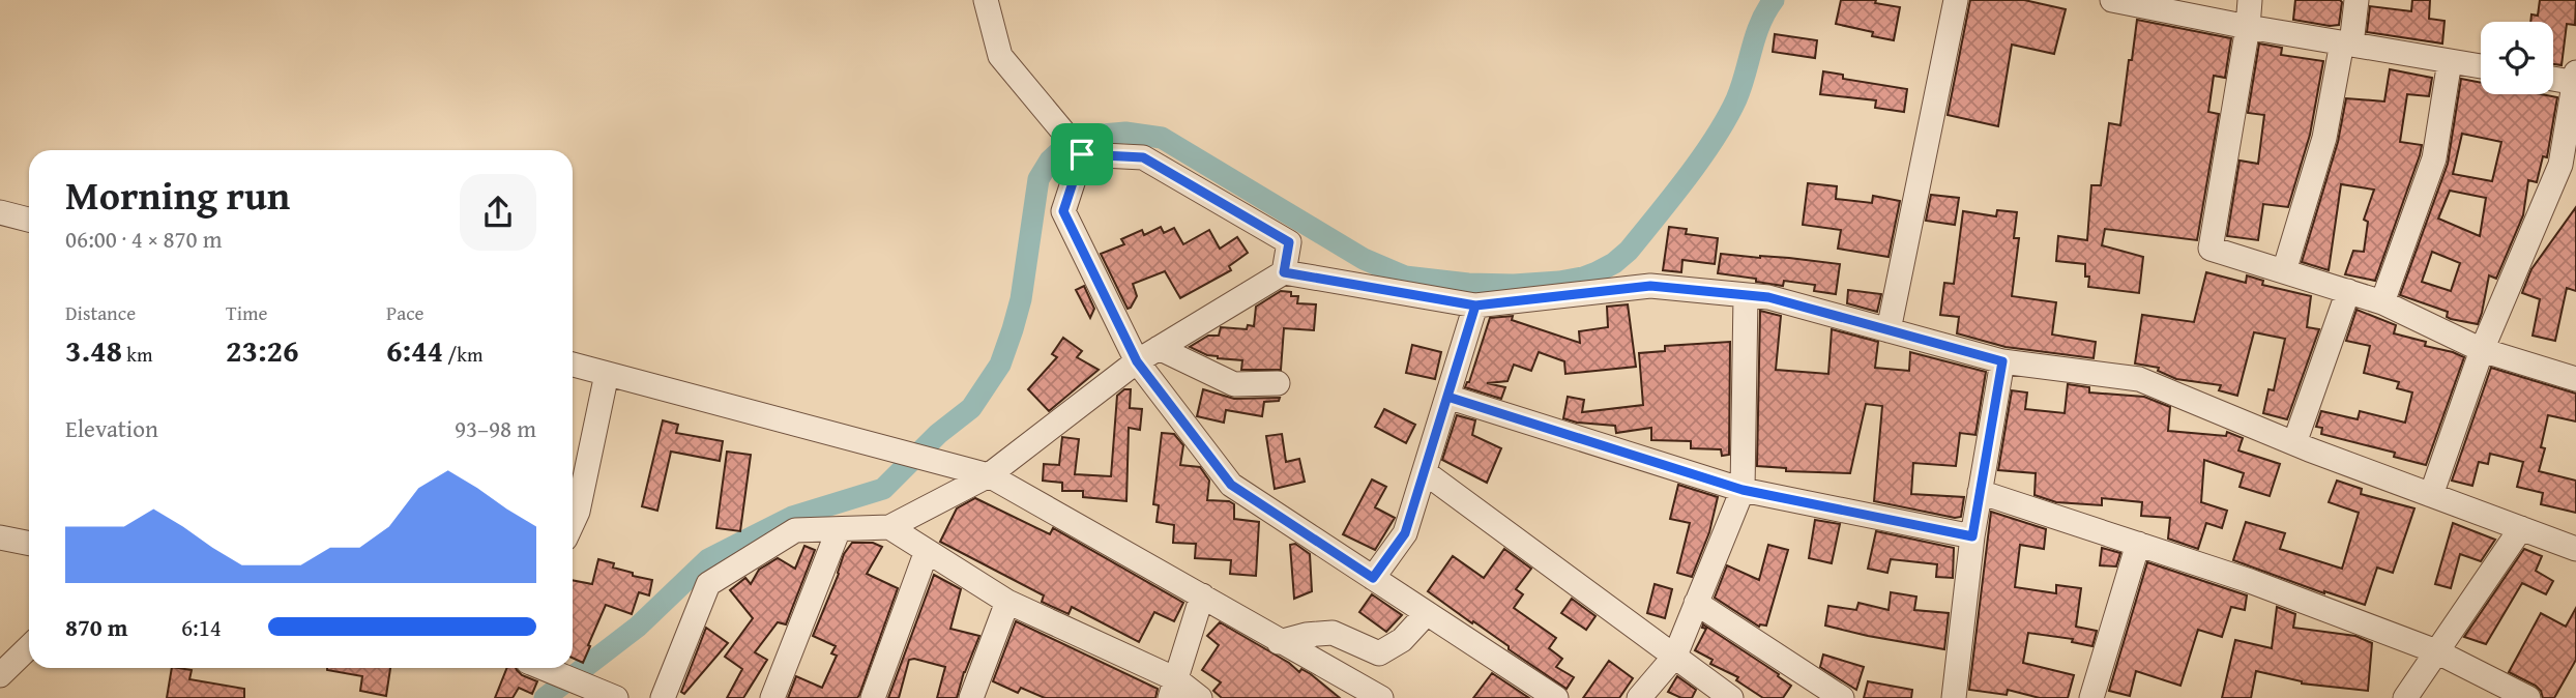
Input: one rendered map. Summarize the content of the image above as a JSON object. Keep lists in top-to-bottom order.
{
  "page": {
    "heading": ["Morning run", "06:00 · 4 × 870 m"],
    "stats": [
      ["Distance", "3.48 km"],
      ["Time", "23:26"],
      ["Pace", "6:44 /km"]
    ],
    "chart": ["Elevation", "93–98 m"],
    "list": [
      {
        "name": "870 m",
        "note": "6:14"
      }
    ]
  }
}
